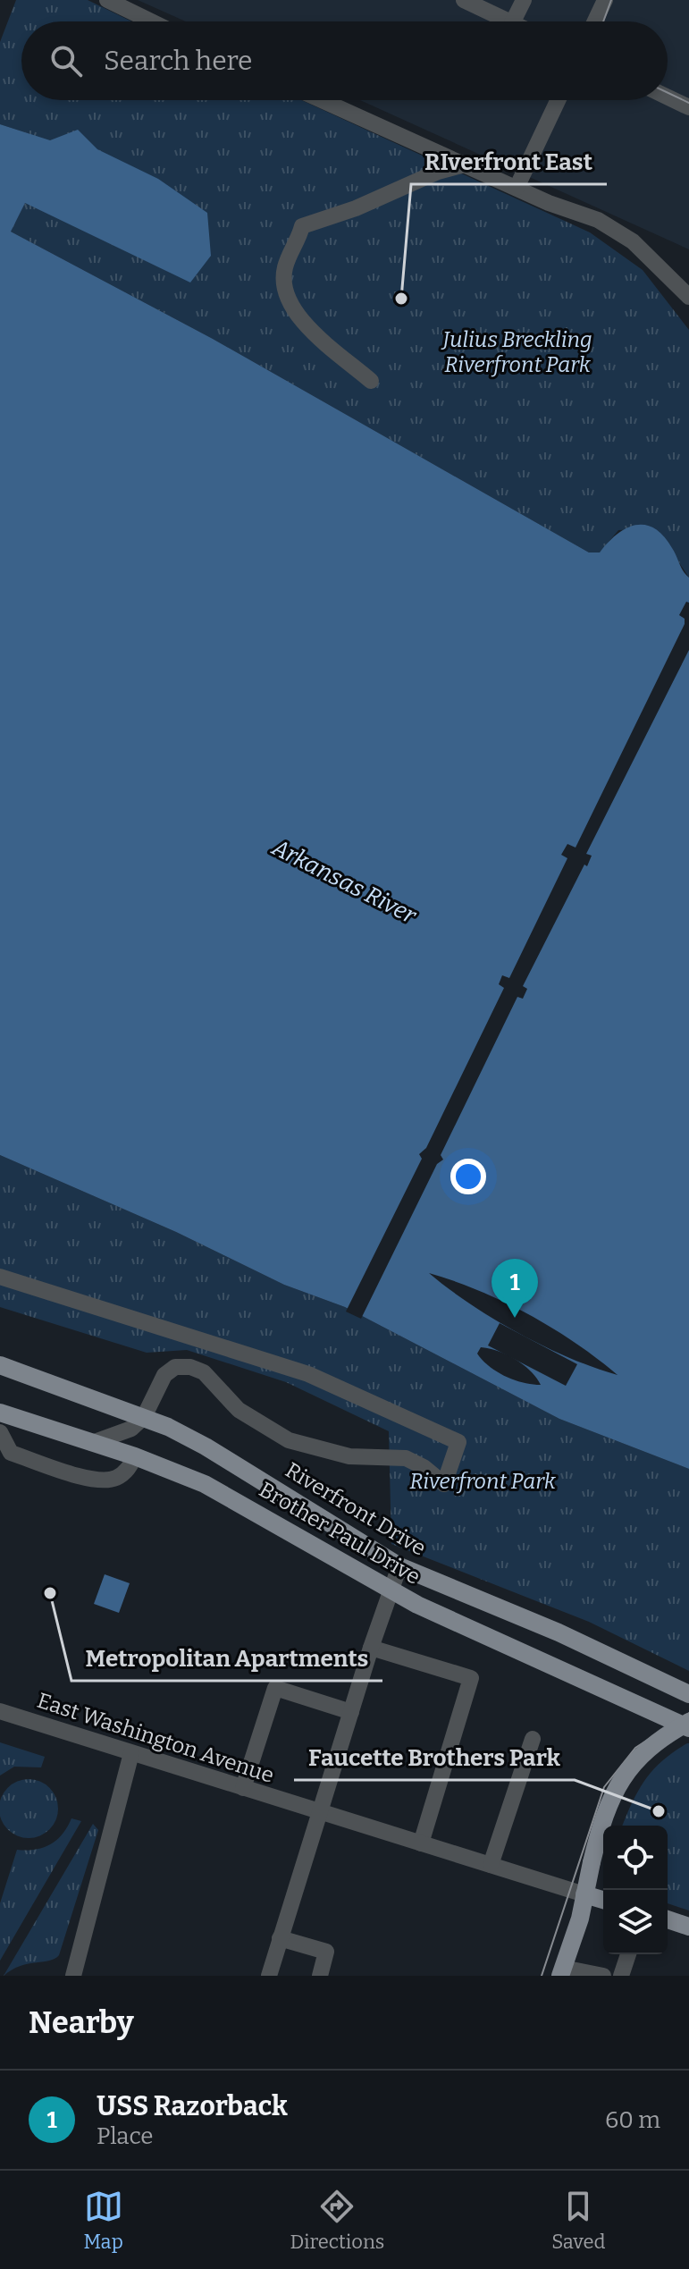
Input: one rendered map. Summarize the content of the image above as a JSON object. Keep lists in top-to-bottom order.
{
  "streets": {
    "main road": ["Riverfront Drive", "Brother Paul Drive"],
    "street": ["East Washington Avenue"]
  },
  "water": ["Arkansas River"],
  "parks": ["Julius Breckling Riverfront Park", "Riverfront Park"],
  "places": ["RIverfront East", "Metropolitan Apartments", "Faucette Brothers Park"],
  "page": {
    "search": "Search here",
    "pins": "1",
    "heading": "Nearby",
    "list": [
      {
        "mark": "1",
        "name": "USS Razorback",
        "note": "Place",
        "value": "60 m"
      }
    ],
    "nav": ["Map", "Directions", "Saved"]
  }
}
